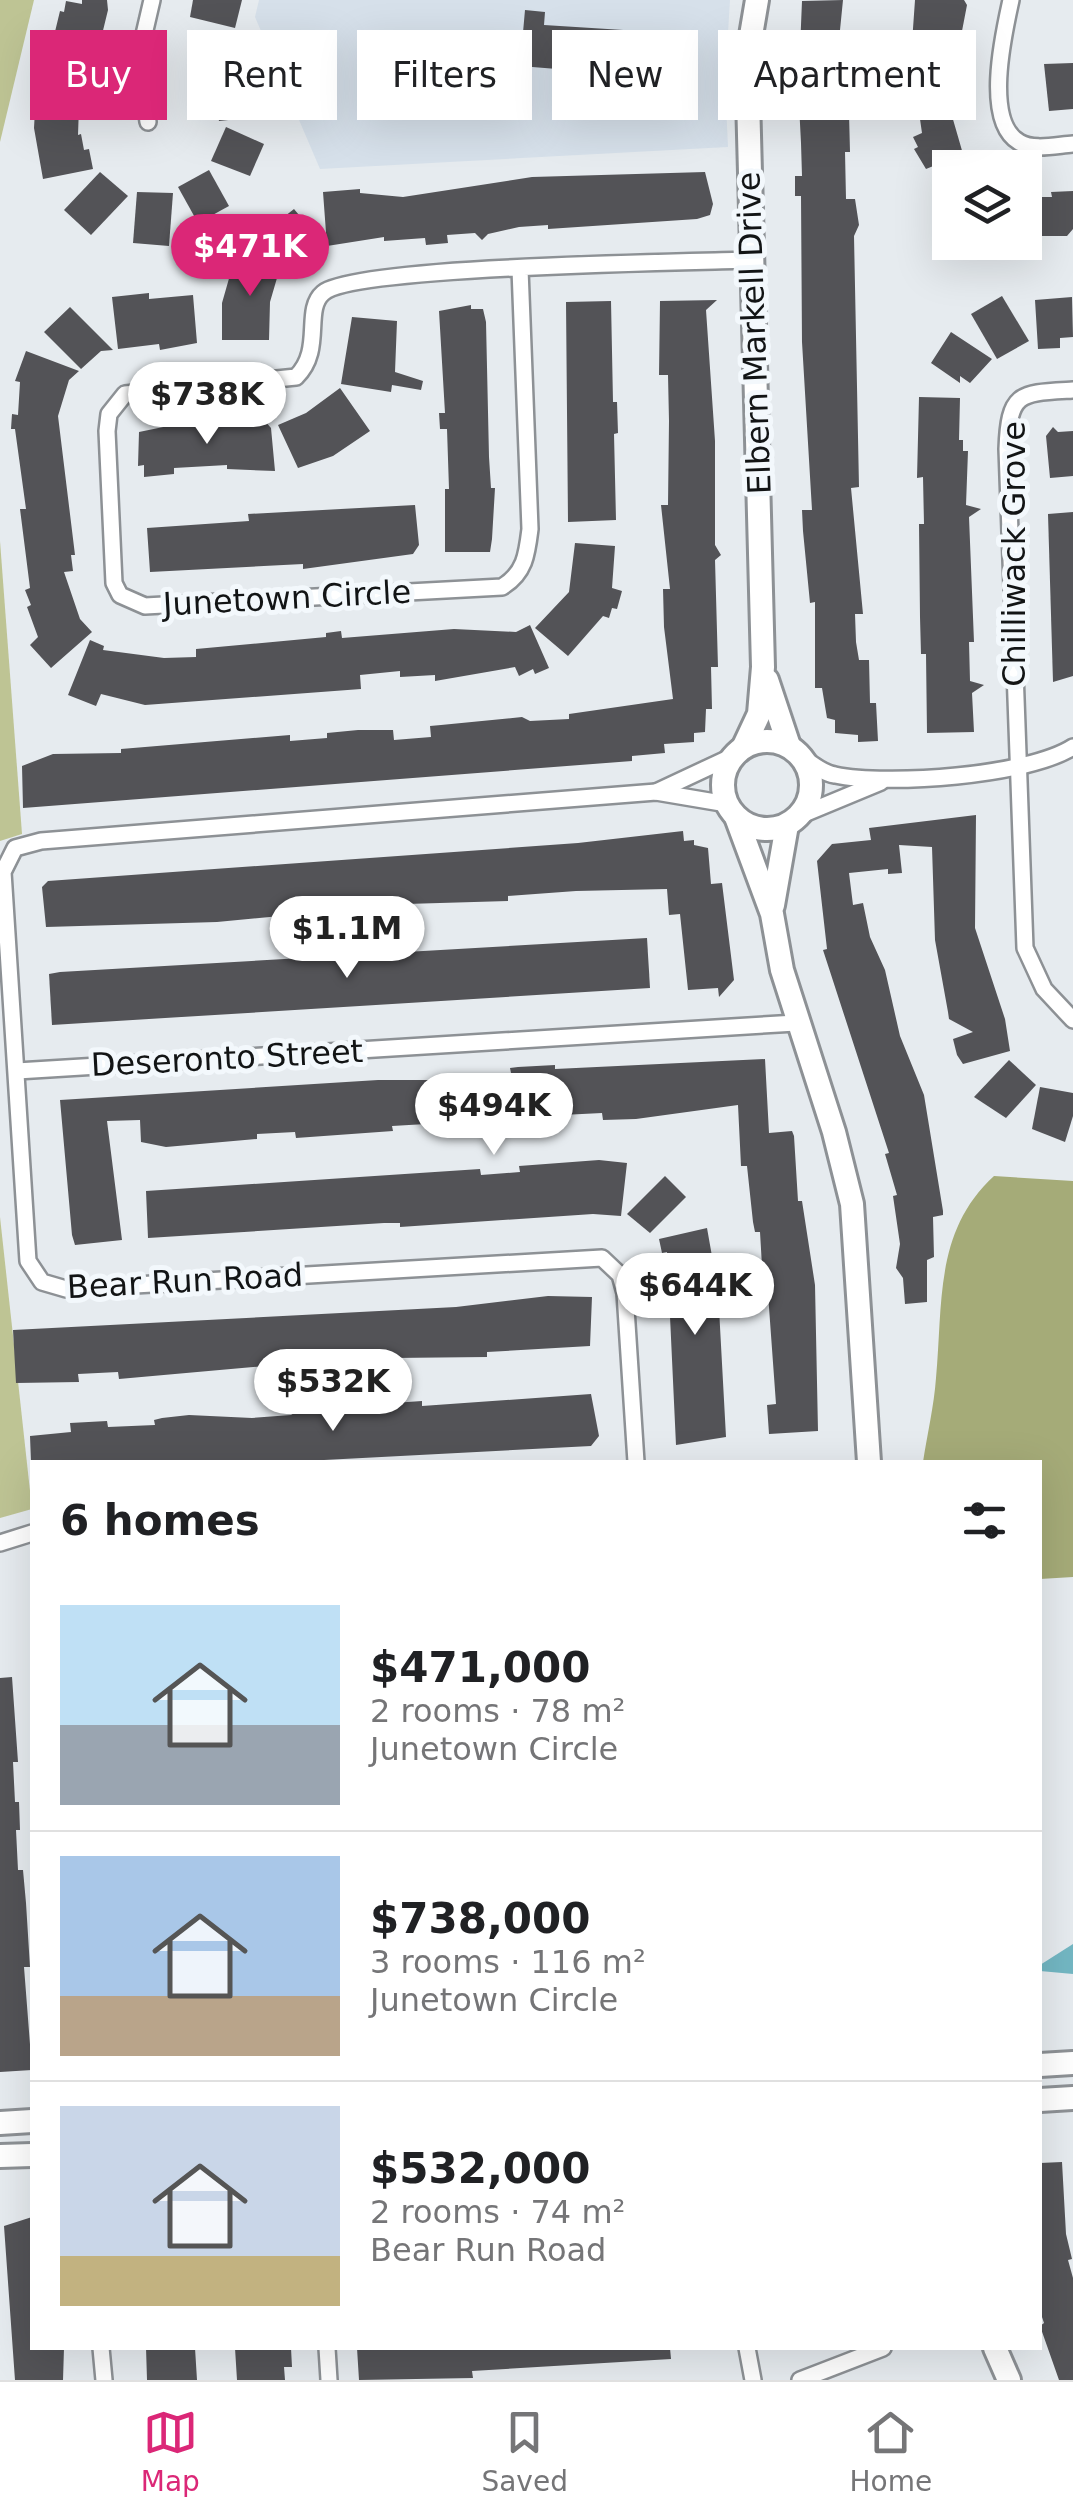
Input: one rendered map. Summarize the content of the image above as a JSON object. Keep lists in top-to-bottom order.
{
  "streets": {
    "street": [
      "Elbern Markell Drive",
      "Chilliwack Grove",
      "Junetown Circle",
      "Deseronto Street",
      "Bear Run Road"
    ]
  },
  "crossings": [
    ["Elbern Markell Drive", "Junetown Circle"],
    ["Elbern Markell Drive", "Bear Run Road"],
    ["Deseronto Street", "Bear Run Road"]
  ],
  "page": {
    "chip": [
      "Buy",
      "Rent",
      "Filters",
      "New",
      "Apartment"
    ],
    "price": [
      "$471K",
      "$738K",
      "$1.1M",
      "$494K",
      "$644K",
      "$532K"
    ],
    "heading": "6 homes",
    "list": [
      {
        "name": "$471,000",
        "note": "2 rooms · 78 m² · Junetown Circle"
      },
      {
        "name": "$738,000",
        "note": "3 rooms · 116 m² · Junetown Circle"
      },
      {
        "name": "$532,000",
        "note": "2 rooms · 74 m² · Bear Run Road"
      }
    ],
    "tabs": ["Map", "Saved", "Home"]
  }
}
